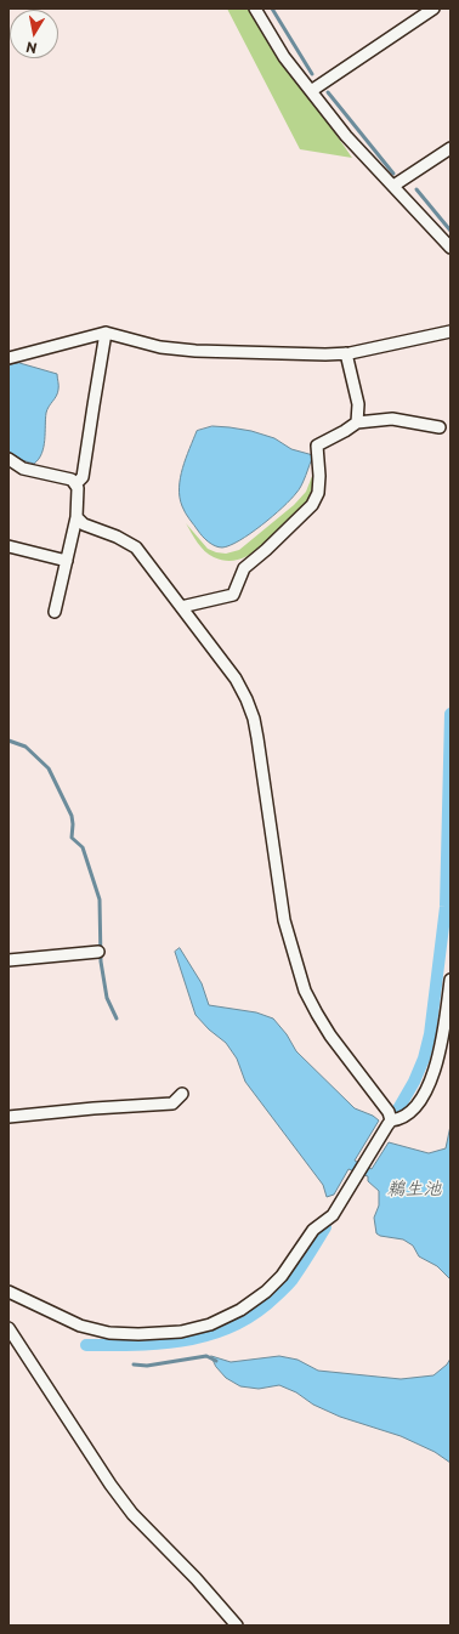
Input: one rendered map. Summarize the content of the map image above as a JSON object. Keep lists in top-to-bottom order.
{
  "water": ["鵜生池"],
  "north": "bottom"
}
